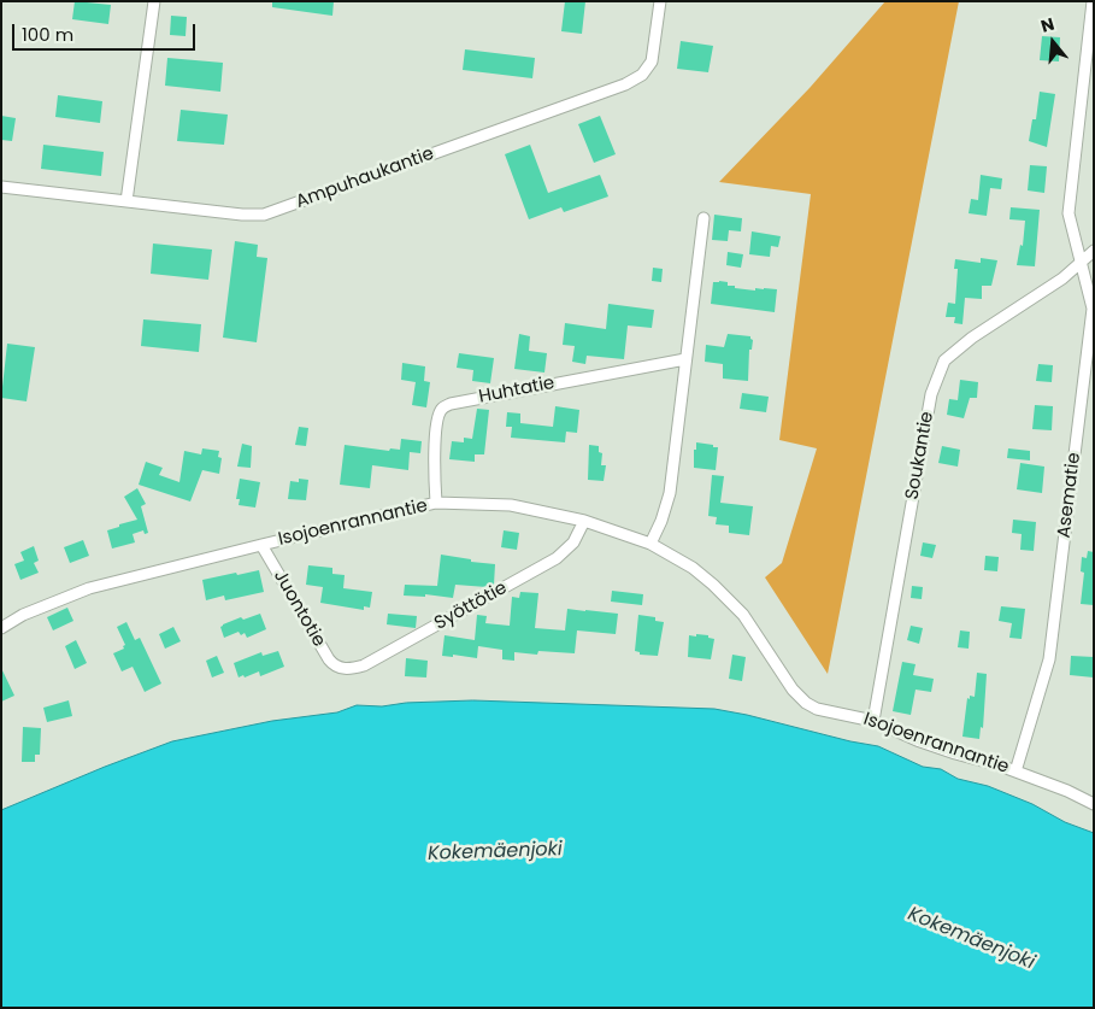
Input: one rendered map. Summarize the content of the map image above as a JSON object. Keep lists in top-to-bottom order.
{
  "streets": {
    "street": [
      "Ampuhaukantie",
      "Huhtatie",
      "Soukantie",
      "Asematie",
      "Isojoenrannantie",
      "Syöttötie",
      "Juontotie"
    ]
  },
  "crossings": [
    ["Huhtatie", "Isojoenrannantie"],
    ["Soukantie", "Asematie"],
    ["Soukantie", "Isojoenrannantie"],
    ["Asematie", "Isojoenrannantie"],
    ["Isojoenrannantie", "Syöttötie"],
    ["Isojoenrannantie", "Juontotie"],
    ["Syöttötie", "Juontotie"]
  ],
  "water": ["Kokemäenjoki"],
  "scale_bar": "100 m",
  "north": "top"
}
